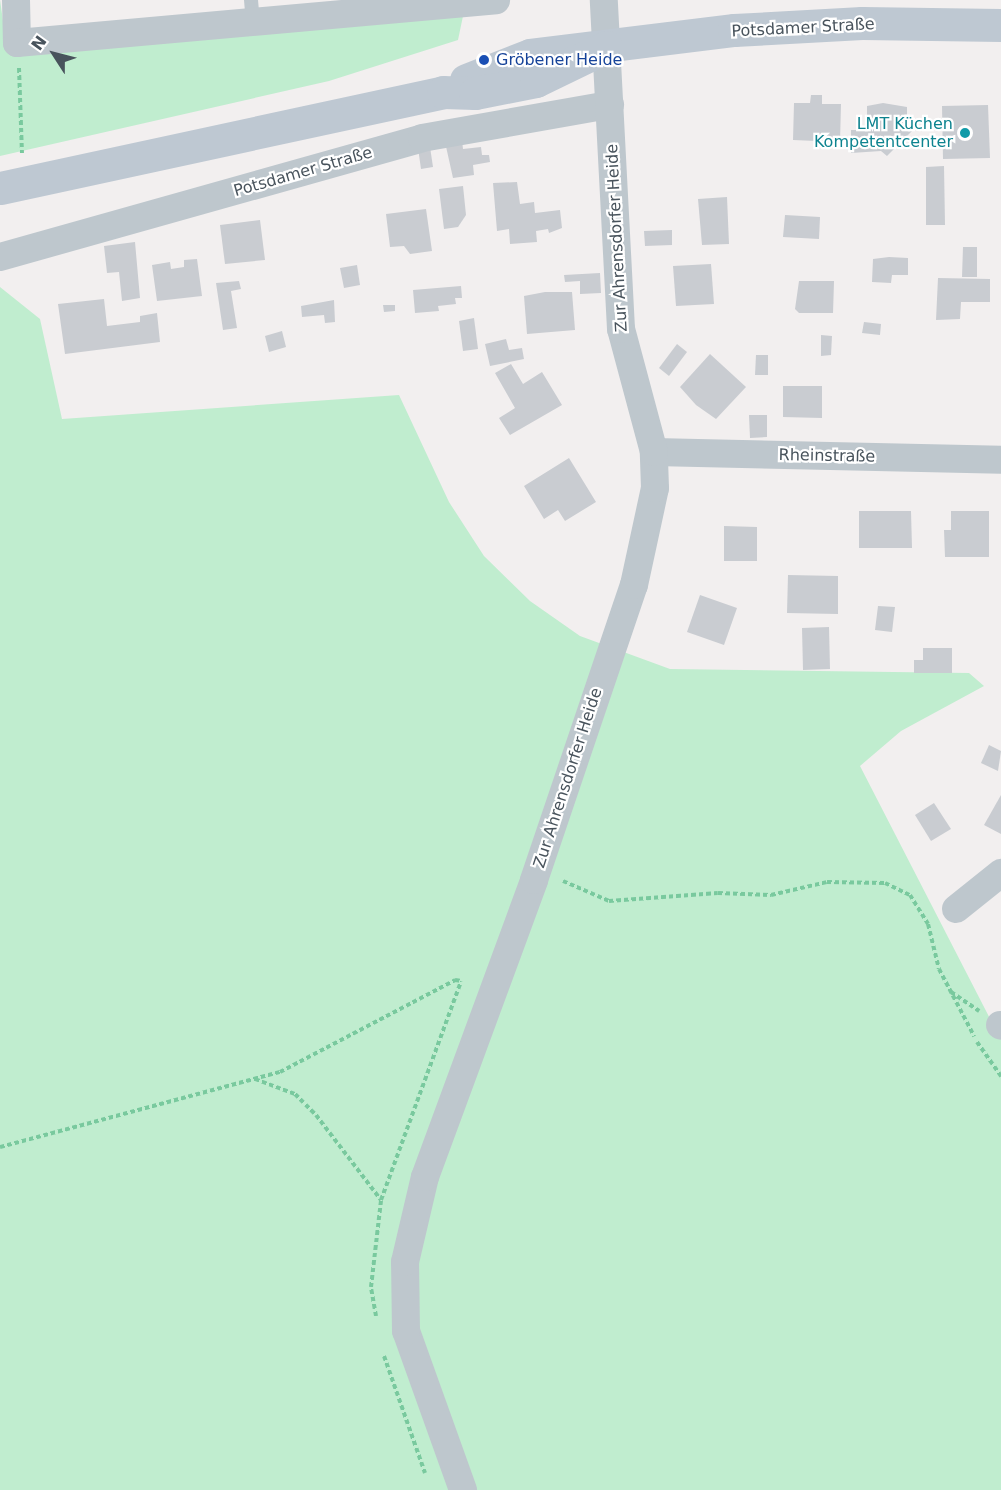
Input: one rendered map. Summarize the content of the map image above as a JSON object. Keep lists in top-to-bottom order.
{
  "streets": {
    "main road": ["Potsdamer Straße"],
    "street": ["Zur Ahrensdorfer Heide", "Rheinstraße"]
  },
  "crossings": [
    ["Potsdamer Straße", "Zur Ahrensdorfer Heide"],
    ["Zur Ahrensdorfer Heide", "Rheinstraße"]
  ],
  "places": ["Gröbener Heide", "LMT Küchen Kompetentcenter"],
  "north": "top left"
}
